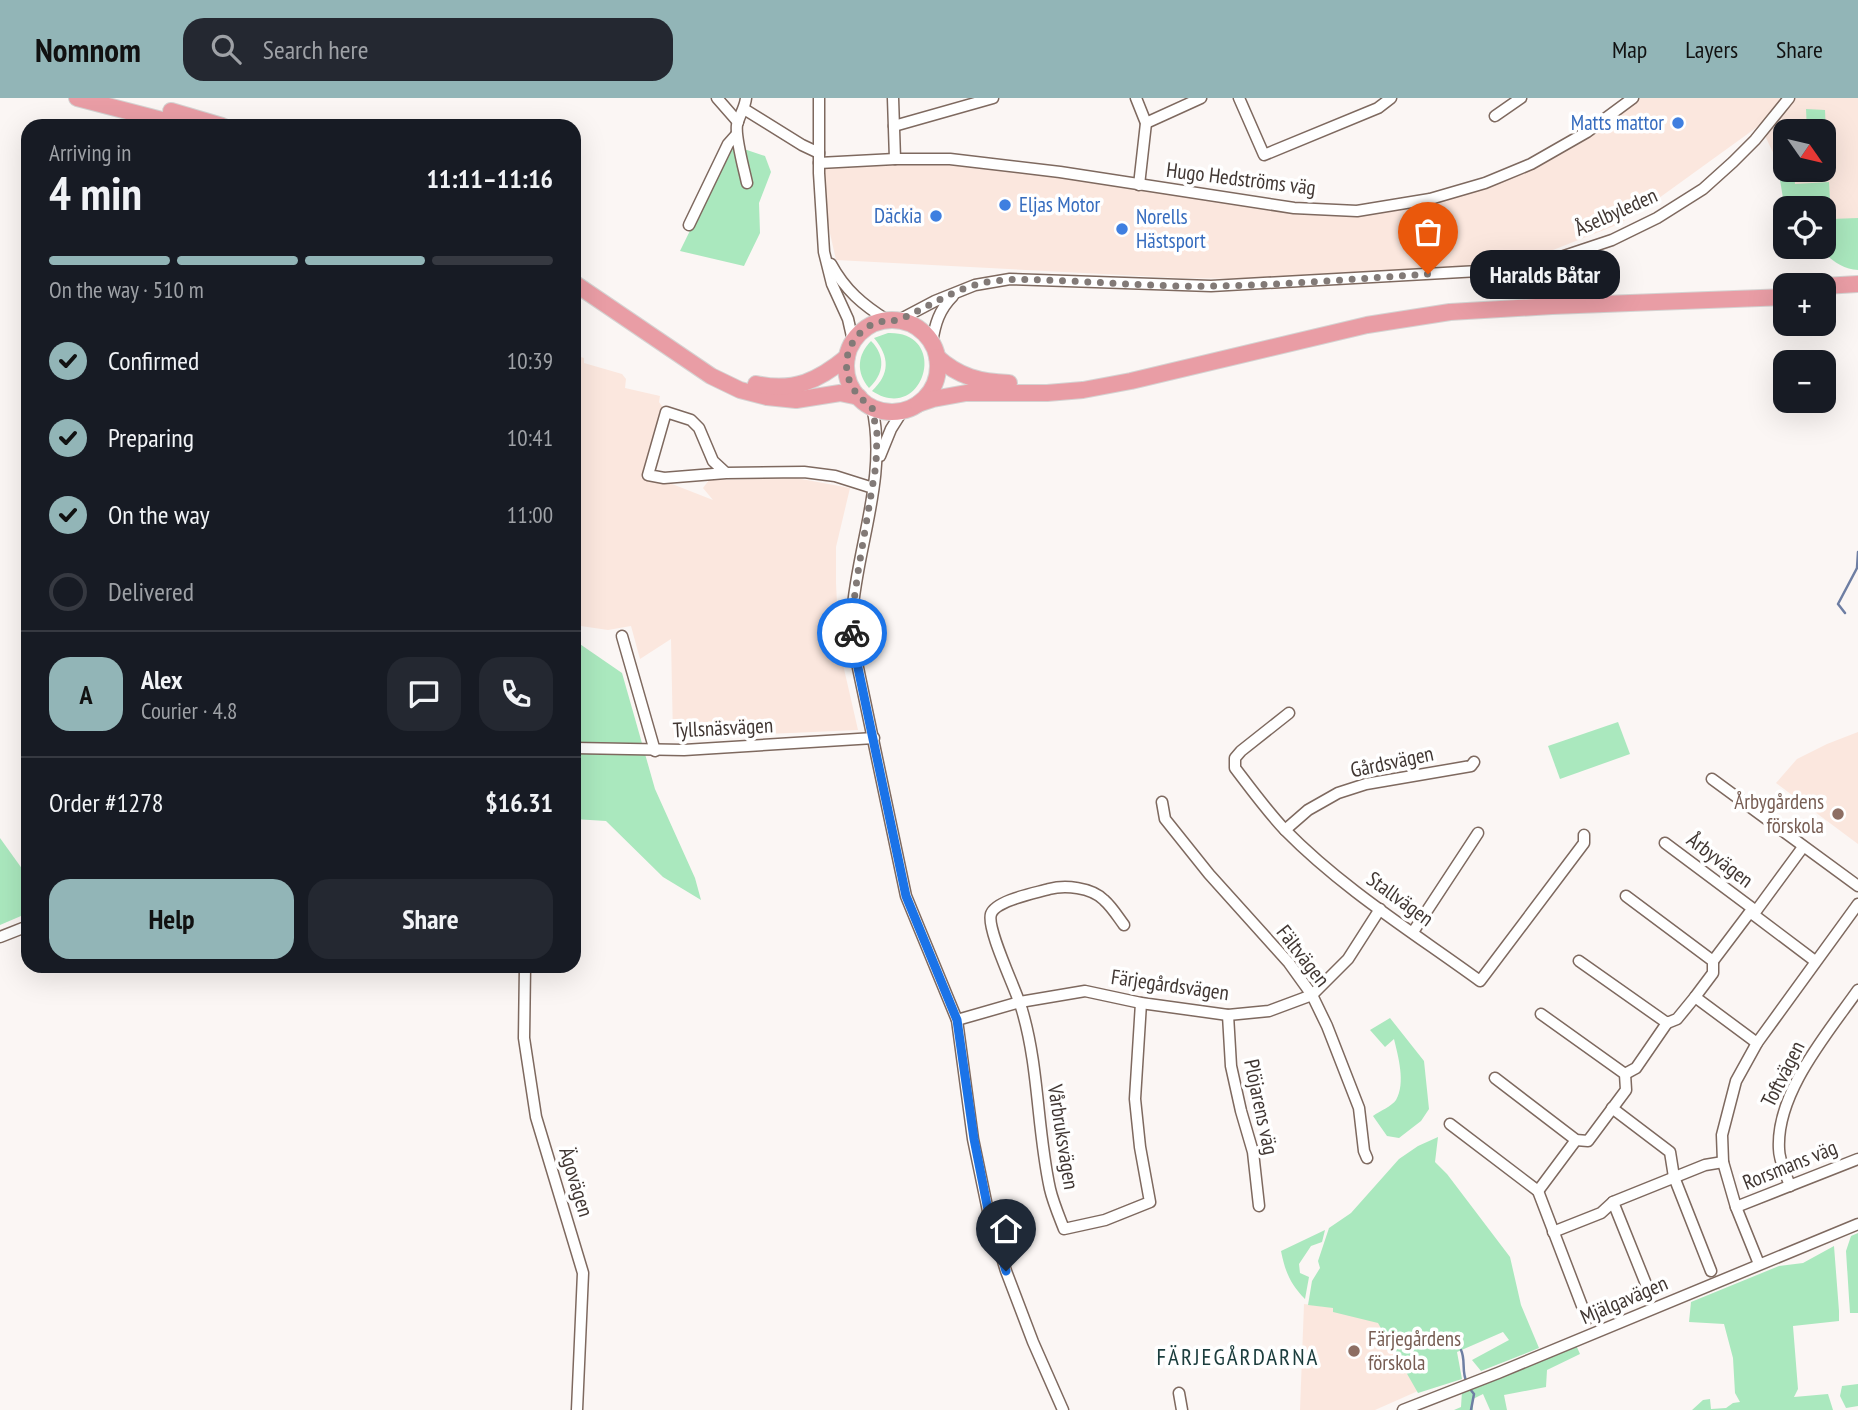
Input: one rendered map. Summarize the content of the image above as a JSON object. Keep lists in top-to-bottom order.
{
  "streets": {
    "street": [
      "Hugo Hedströms väg",
      "Åselbyleden",
      "Tyllsnäsvägen",
      "Gårdsvägen",
      "Årbyvägen",
      "Stallvägen",
      "Fältvägen",
      "Färjegårdsvägen",
      "Toftvägen",
      "Plöjarens väg",
      "Vårbruksvägen",
      "Rorsmans väg",
      "Ägovägen",
      "Mjälgavägen"
    ]
  },
  "crossings": [
    ["Gårdsvägen", "Stallvägen"],
    ["Stallvägen", "Färjegårdsvägen"],
    ["Fältvägen", "Färjegårdsvägen"],
    ["Färjegårdsvägen", "Plöjarens väg"],
    ["Färjegårdsvägen", "Vårbruksvägen"],
    ["Toftvägen", "Rorsmans väg"]
  ],
  "districts": ["FÄRJEGÅRDARNA"],
  "places": [
    "Matts mattor",
    "Eljas Motor",
    "Däckia",
    "Norells Hästsport",
    "Haralds Båtar",
    "Årbygårdens förskola",
    "Färjegårdens förskola"
  ],
  "north": "bottom right",
  "page": {
    "header": "Nomnom",
    "search": "Search here",
    "nav": ["Map", "Layers", "Share"],
    "map_buttons": ["+", "−"],
    "heading": ["4 min", "Arriving in", "11:11–11:16"],
    "panel": [
      "Alex",
      "Courier · 4.8",
      "Order #1278",
      "$16.31"
    ],
    "bar": "On the way · 510 m",
    "bubble": "Haralds Båtar",
    "list": [
      ["Confirmed", "10:39"],
      ["Preparing", "10:41"],
      ["On the way", "11:00"],
      "Delivered"
    ],
    "round": "A",
    "buttons": ["Help", "Share"]
  }
}
